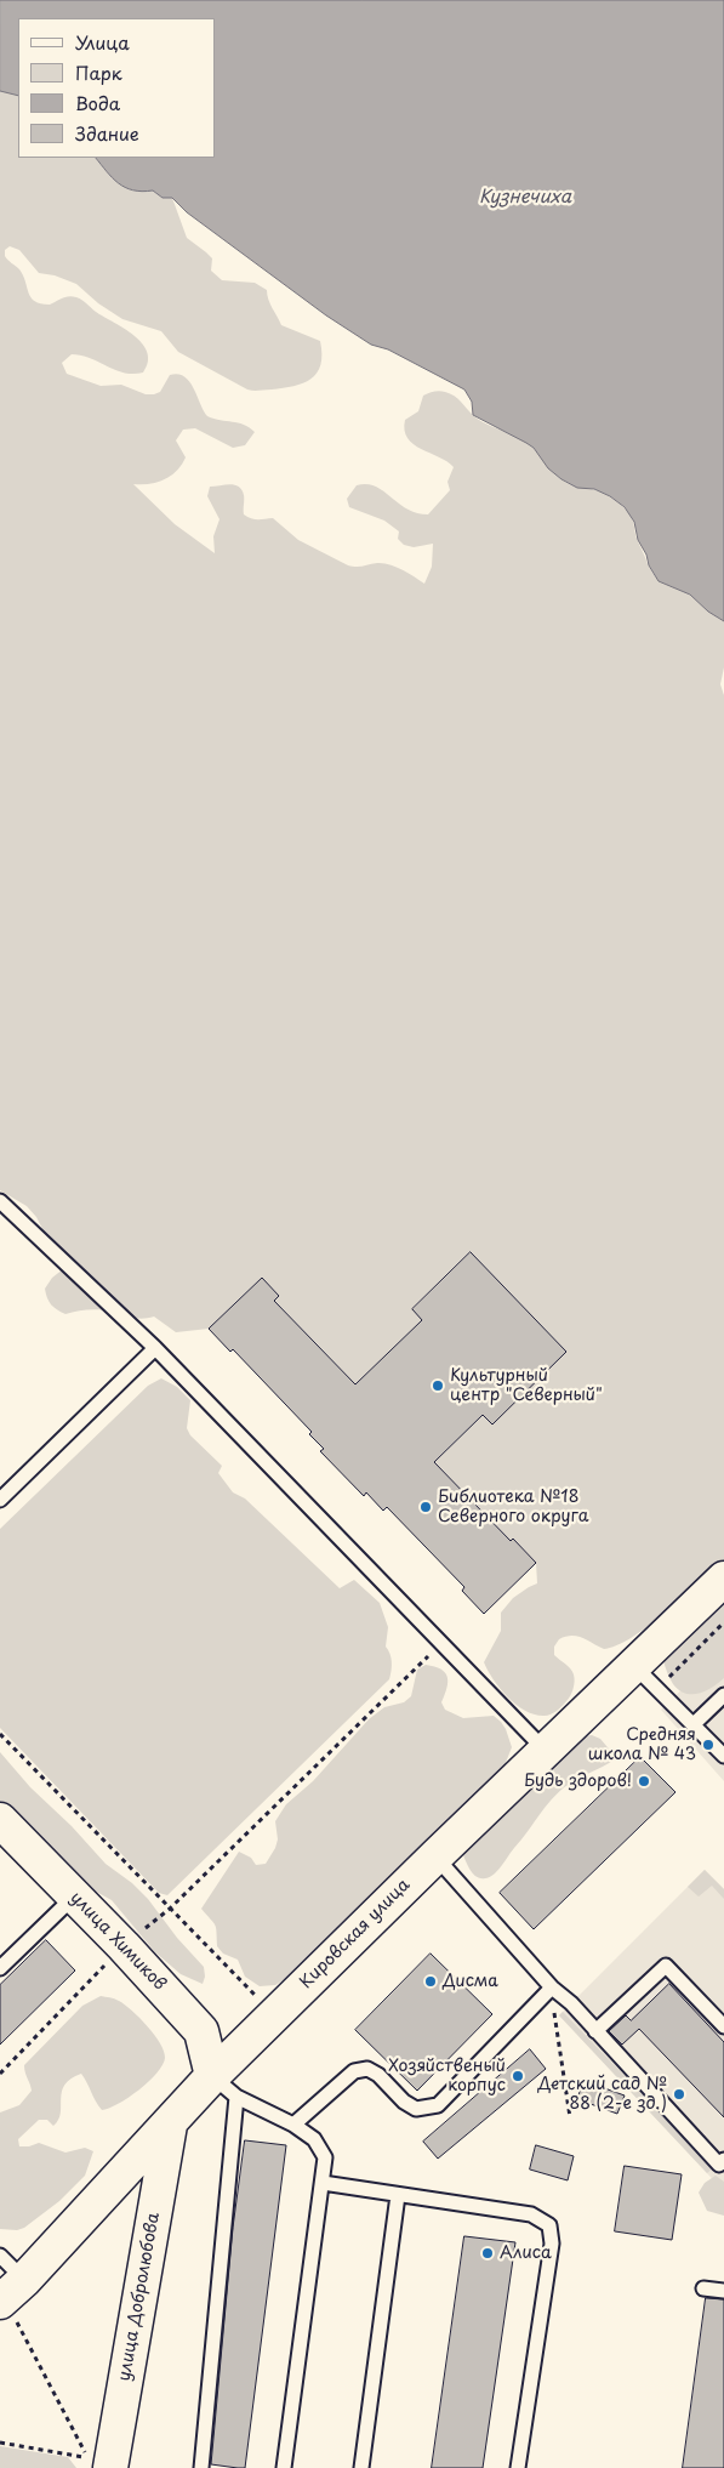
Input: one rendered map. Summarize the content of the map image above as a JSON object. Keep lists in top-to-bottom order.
{
  "streets": {
    "street": ["Кировская улица", "улица Химиков", "улица Добролюбова"]
  },
  "crossings": [
    ["Кировская улица", "улица Химиков"],
    ["Кировская улица", "улица Добролюбова"]
  ],
  "water": ["Кузнечиха"],
  "places": [
    "Культурный центр \"Северный\"",
    "Библиотека №18 Северного округа",
    "Средняя школа № 43",
    "Будь здоров!",
    "Дисма",
    "Хозяйственый корпус",
    "Детский сад № 88 (2-е зд.)",
    "Алиса"
  ],
  "legend": [
    "Улица",
    "Парк",
    "Вода",
    "Здание"
  ]
}
